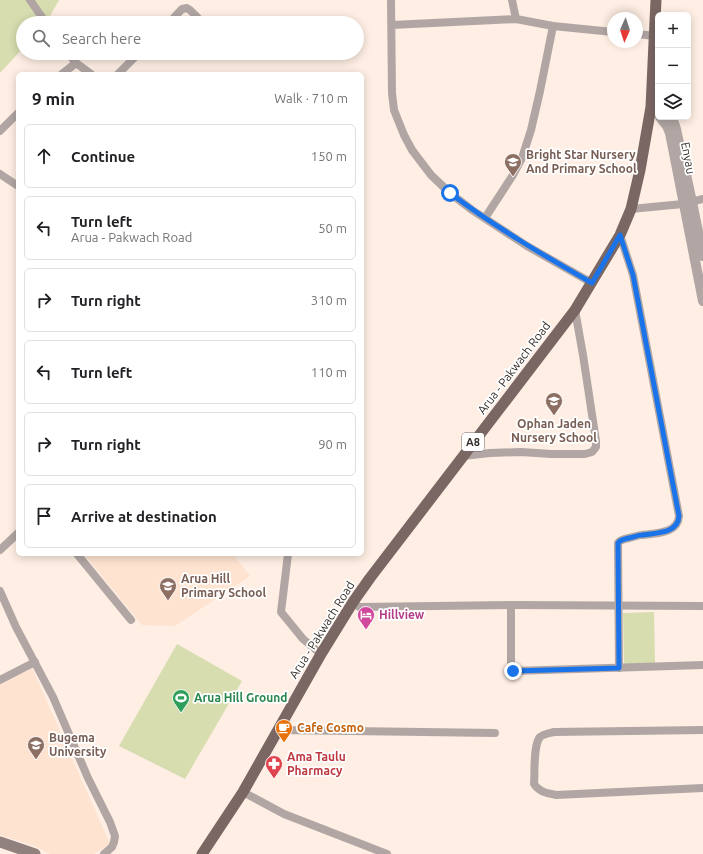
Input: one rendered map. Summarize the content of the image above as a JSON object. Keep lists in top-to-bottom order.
{
  "streets": {
    "main road": ["Arua - Pakwach Road", "A8"],
    "street": ["Enyau"]
  },
  "places": {
    "school or university": [
      "Bright Star Nursery And Primary School",
      "Ophan Jaden Nursery School",
      "Arua Hill Primary School",
      "Bugema University"
    ],
    "hotel": ["Hillview"],
    "sports": ["Arua Hill Ground"],
    "cafe": ["Cafe Cosmo"],
    "pharmacy": ["Ama Taulu Pharmacy"]
  },
  "north": "bottom",
  "page": {
    "map_buttons": ["+", "−"],
    "search": "Search here",
    "heading": ["9 min", "Walk · 710 m"],
    "list": [
      ["Continue", "150 m"],
      ["Turn left", "Arua - Pakwach Road", "50 m"],
      ["Turn right", "310 m"],
      ["Turn left", "110 m"],
      ["Turn right", "90 m"],
      "Arrive at destination"
    ]
  }
}
